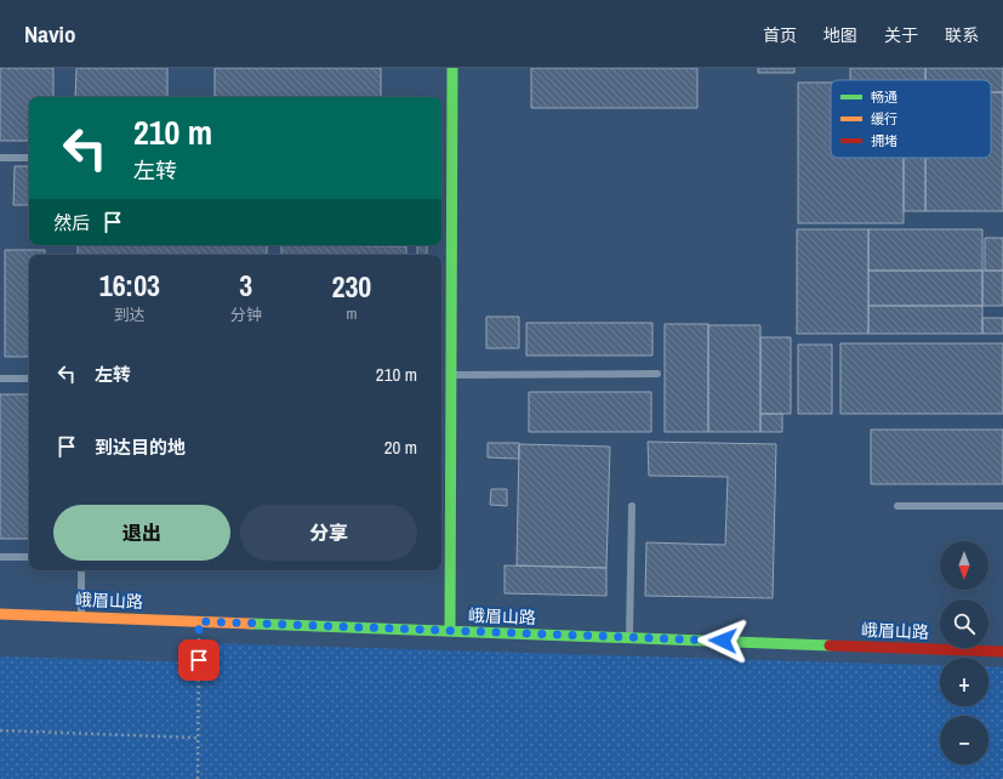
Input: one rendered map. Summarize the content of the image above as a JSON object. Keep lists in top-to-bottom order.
{
  "streets": {
    "street": ["峨眉山路"]
  },
  "legend": ["畅通", "缓行", "拥堵"],
  "north": "bottom",
  "page": {
    "header": "Navio",
    "nav": [
      "首页",
      "地图",
      "关于",
      "联系"
    ],
    "turn": ["210 m", "左转"],
    "then": "然后",
    "eta": [
      "16:03",
      "到达",
      "3",
      "分钟",
      "230",
      "m"
    ],
    "list": [
      {
        "name": "左转",
        "value": "210 m"
      },
      {
        "name": "到达目的地",
        "value": "20 m"
      }
    ],
    "buttons": ["退出", "分享"],
    "map_buttons": ["+", "−"]
  }
}
